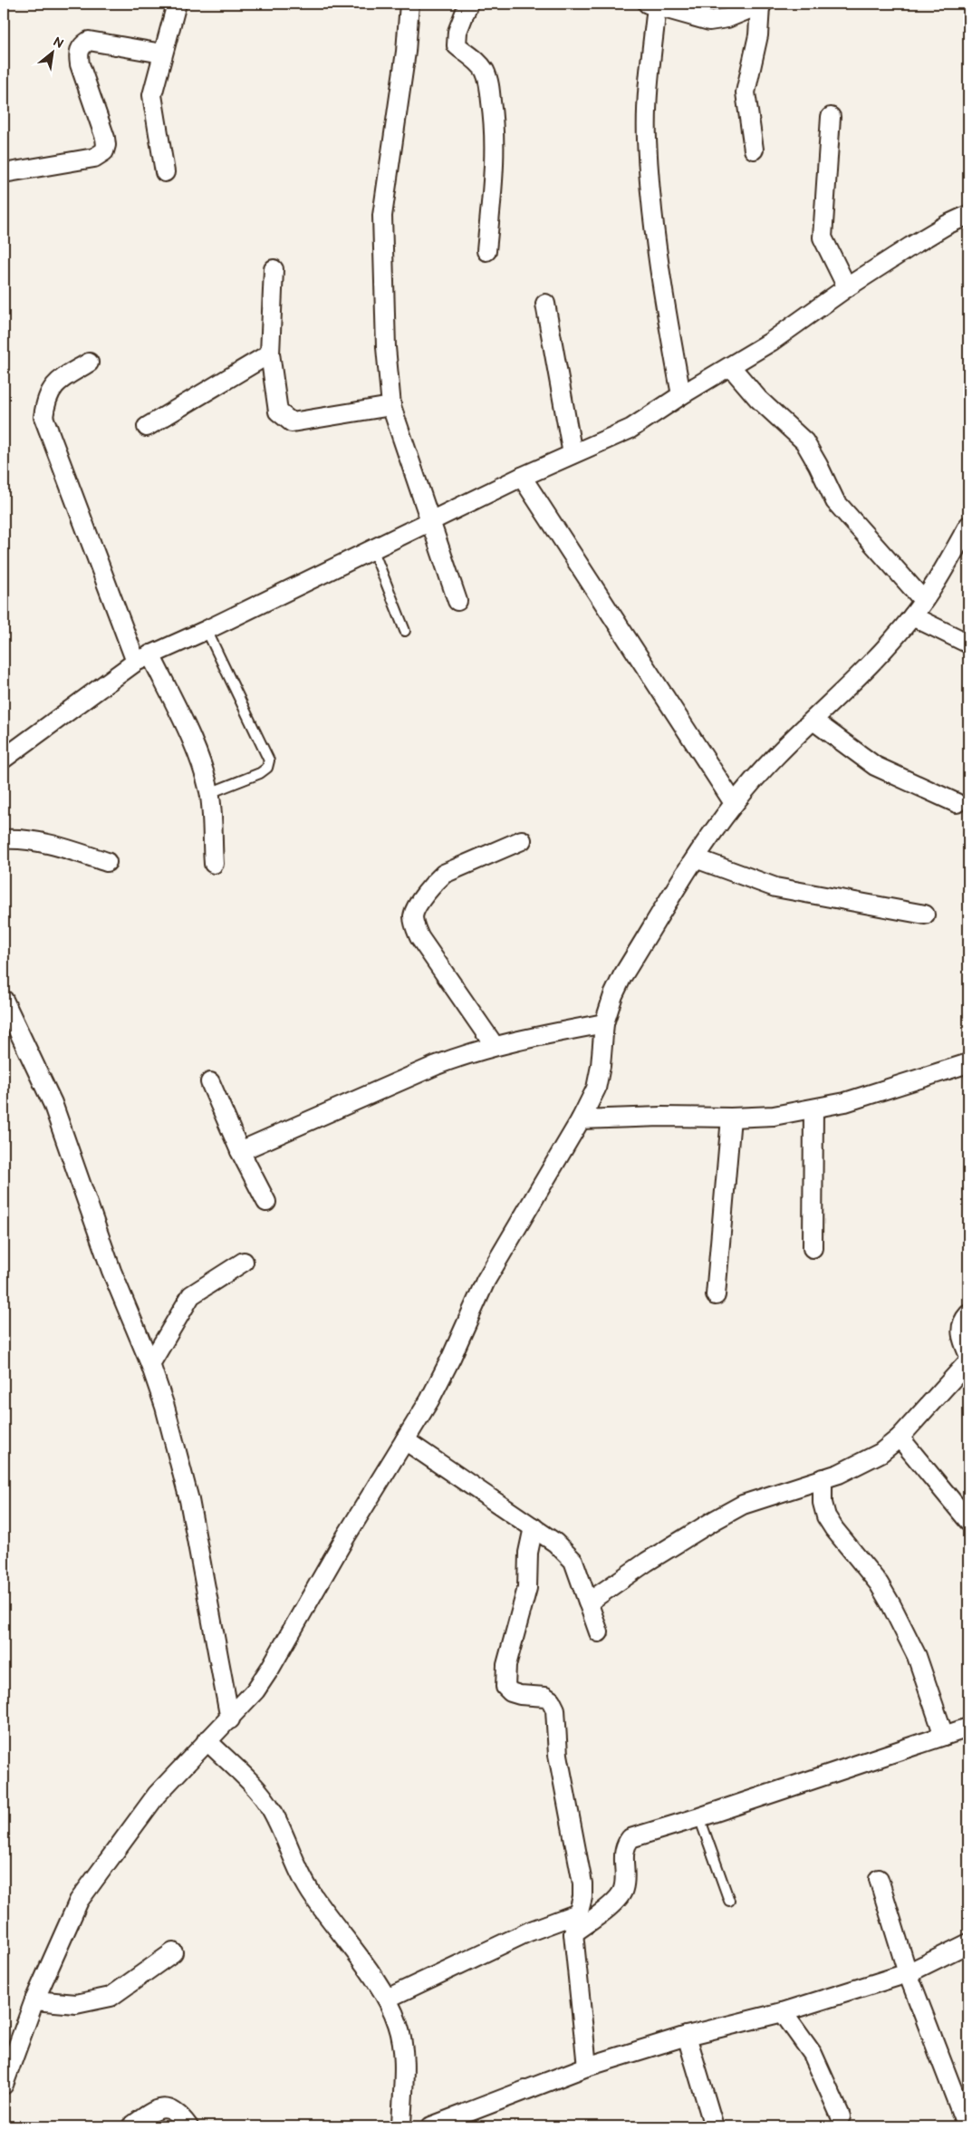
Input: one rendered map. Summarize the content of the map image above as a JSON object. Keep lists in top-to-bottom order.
{
  "north": "top right"
}
